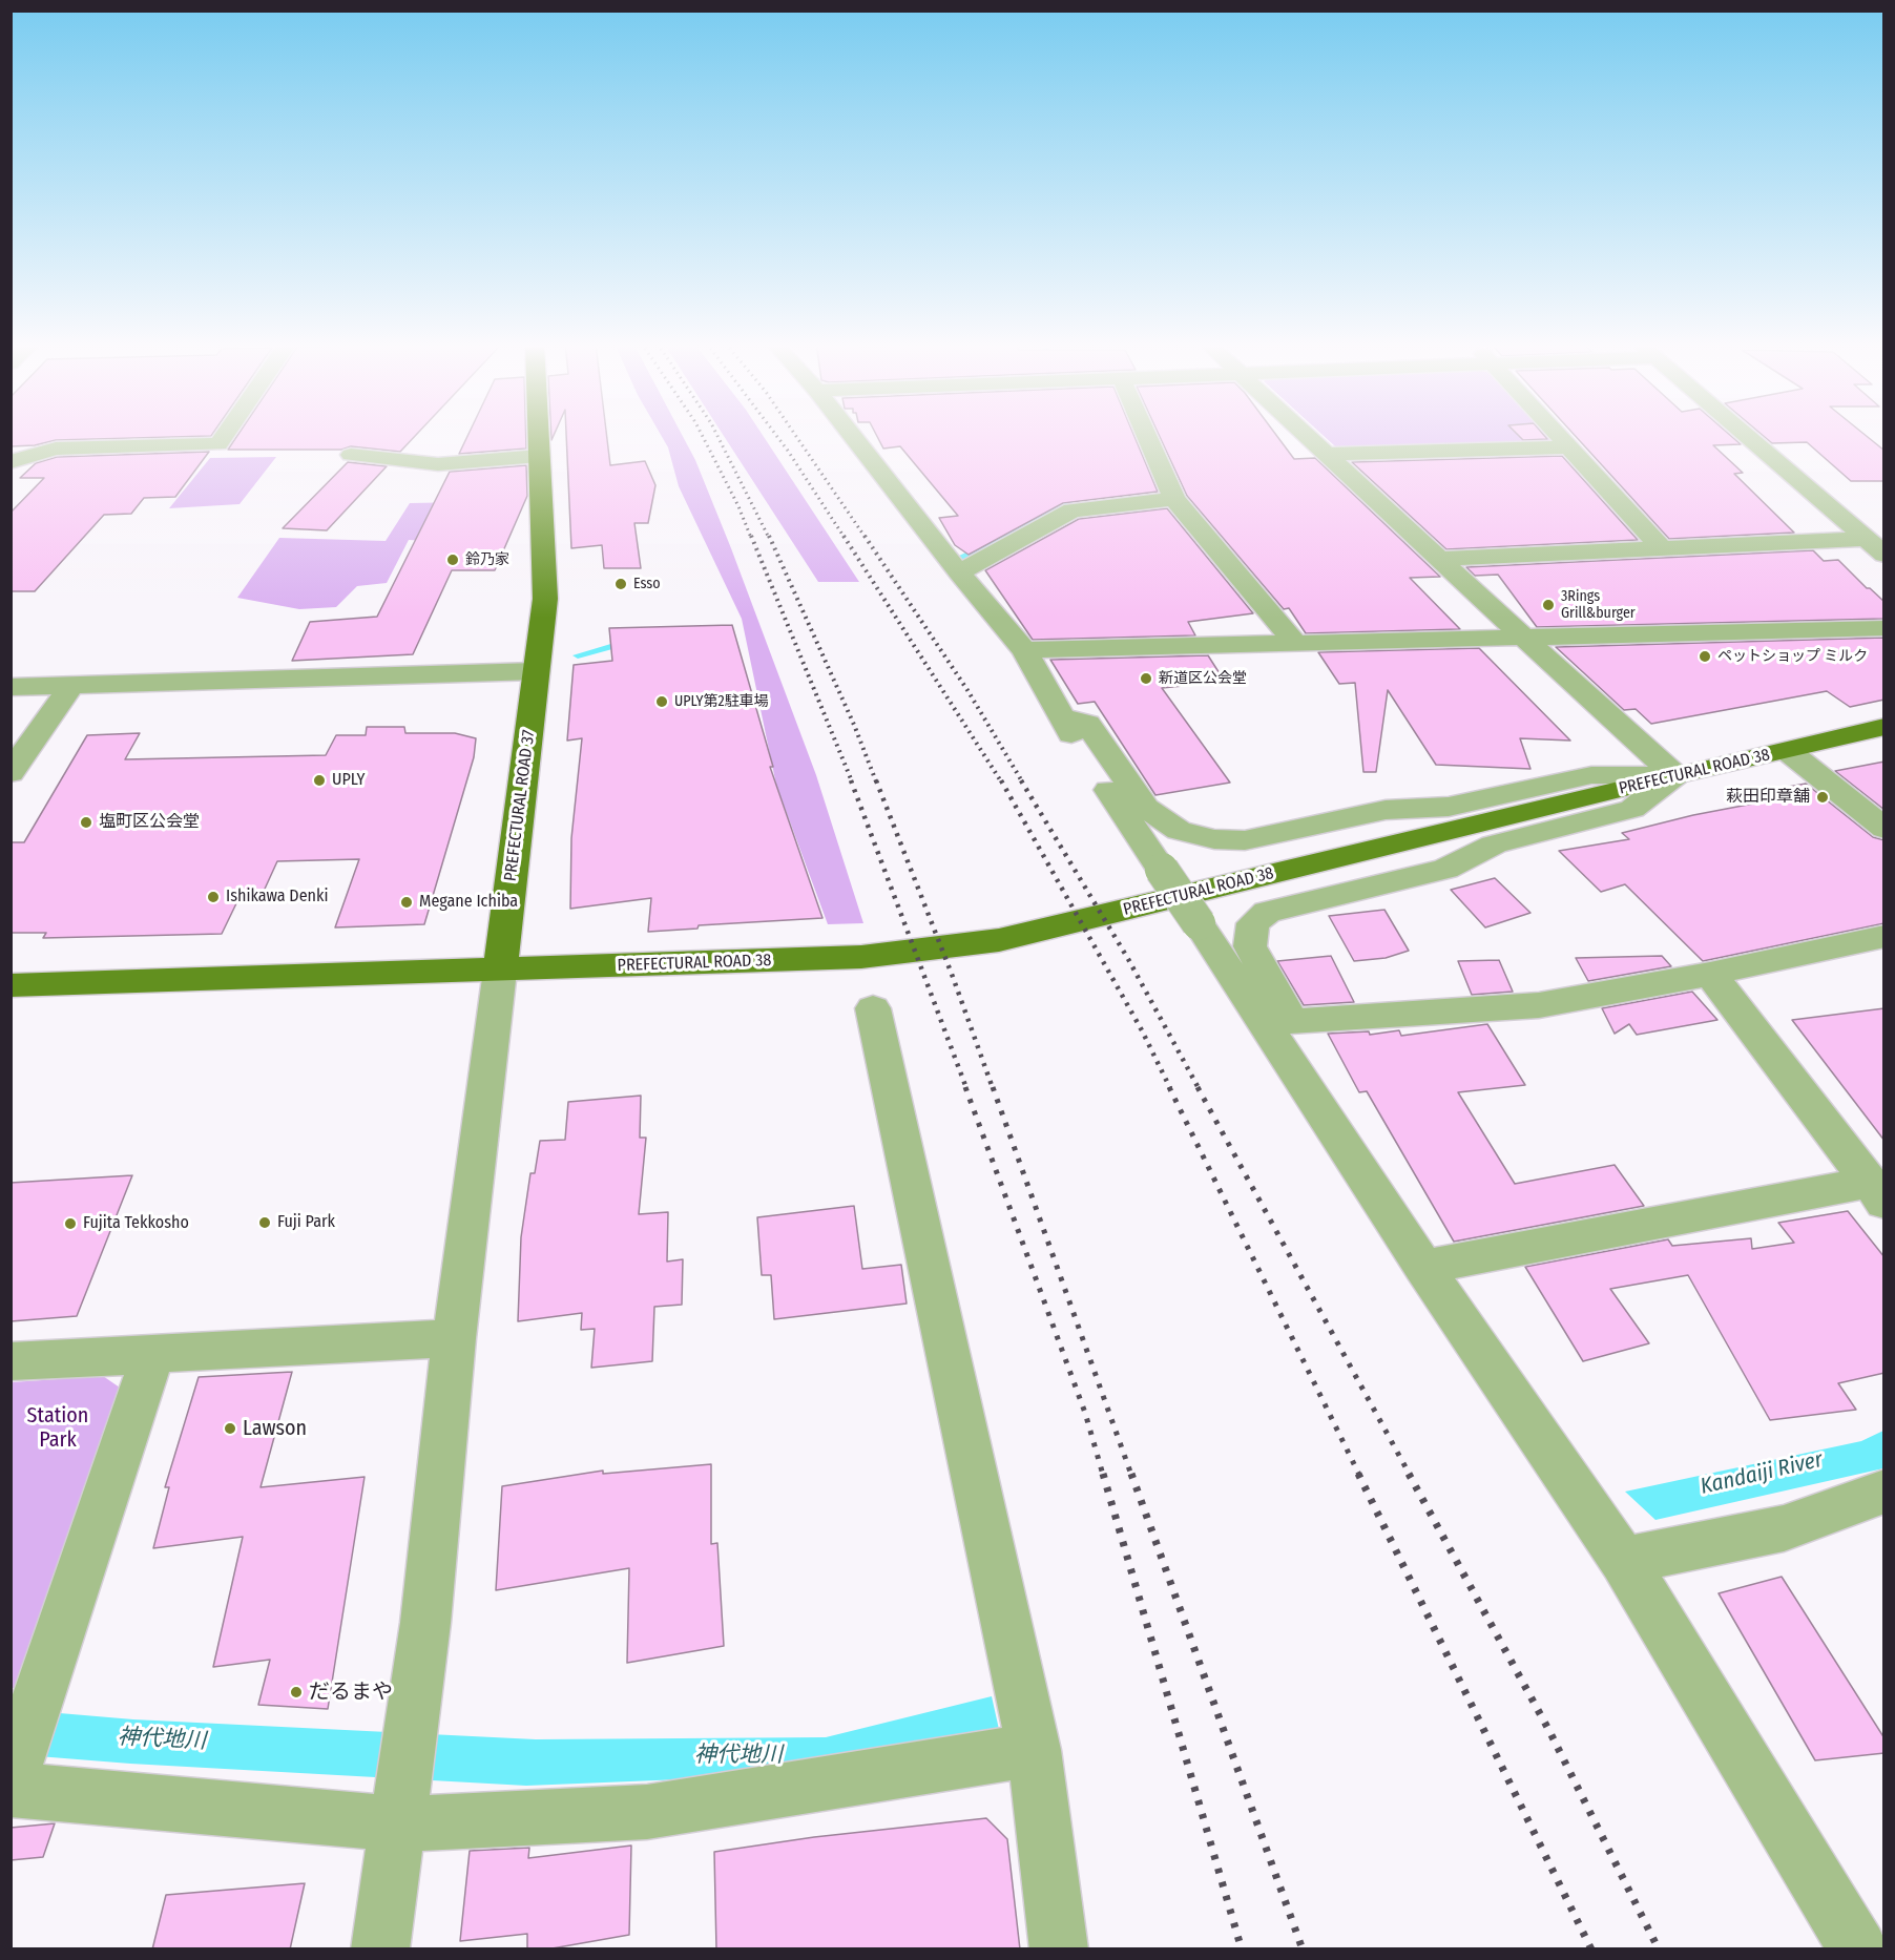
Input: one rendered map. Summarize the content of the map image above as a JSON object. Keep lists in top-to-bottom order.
{
  "streets": {
    "main road": ["PREFECTURAL ROAD 38", "PREFECTURAL ROAD 37"]
  },
  "crossings": [
    ["PREFECTURAL ROAD 38", "PREFECTURAL ROAD 37"]
  ],
  "water": ["Kandaiji River", "神代地川"],
  "parks": ["Station Park"],
  "places": [
    "鈴乃家",
    "Esso",
    "3Rings Grill&burger",
    "ペットショップ ミルク",
    "新道区公会堂",
    "UPLY第2駐車場",
    "UPLY",
    "萩田印章舗",
    "塩町区公会堂",
    "Ishikawa Denki",
    "Megane Ichiba",
    "Fuji Park",
    "Fujita Tekkosho",
    "Lawson",
    "だるまや"
  ]
}
